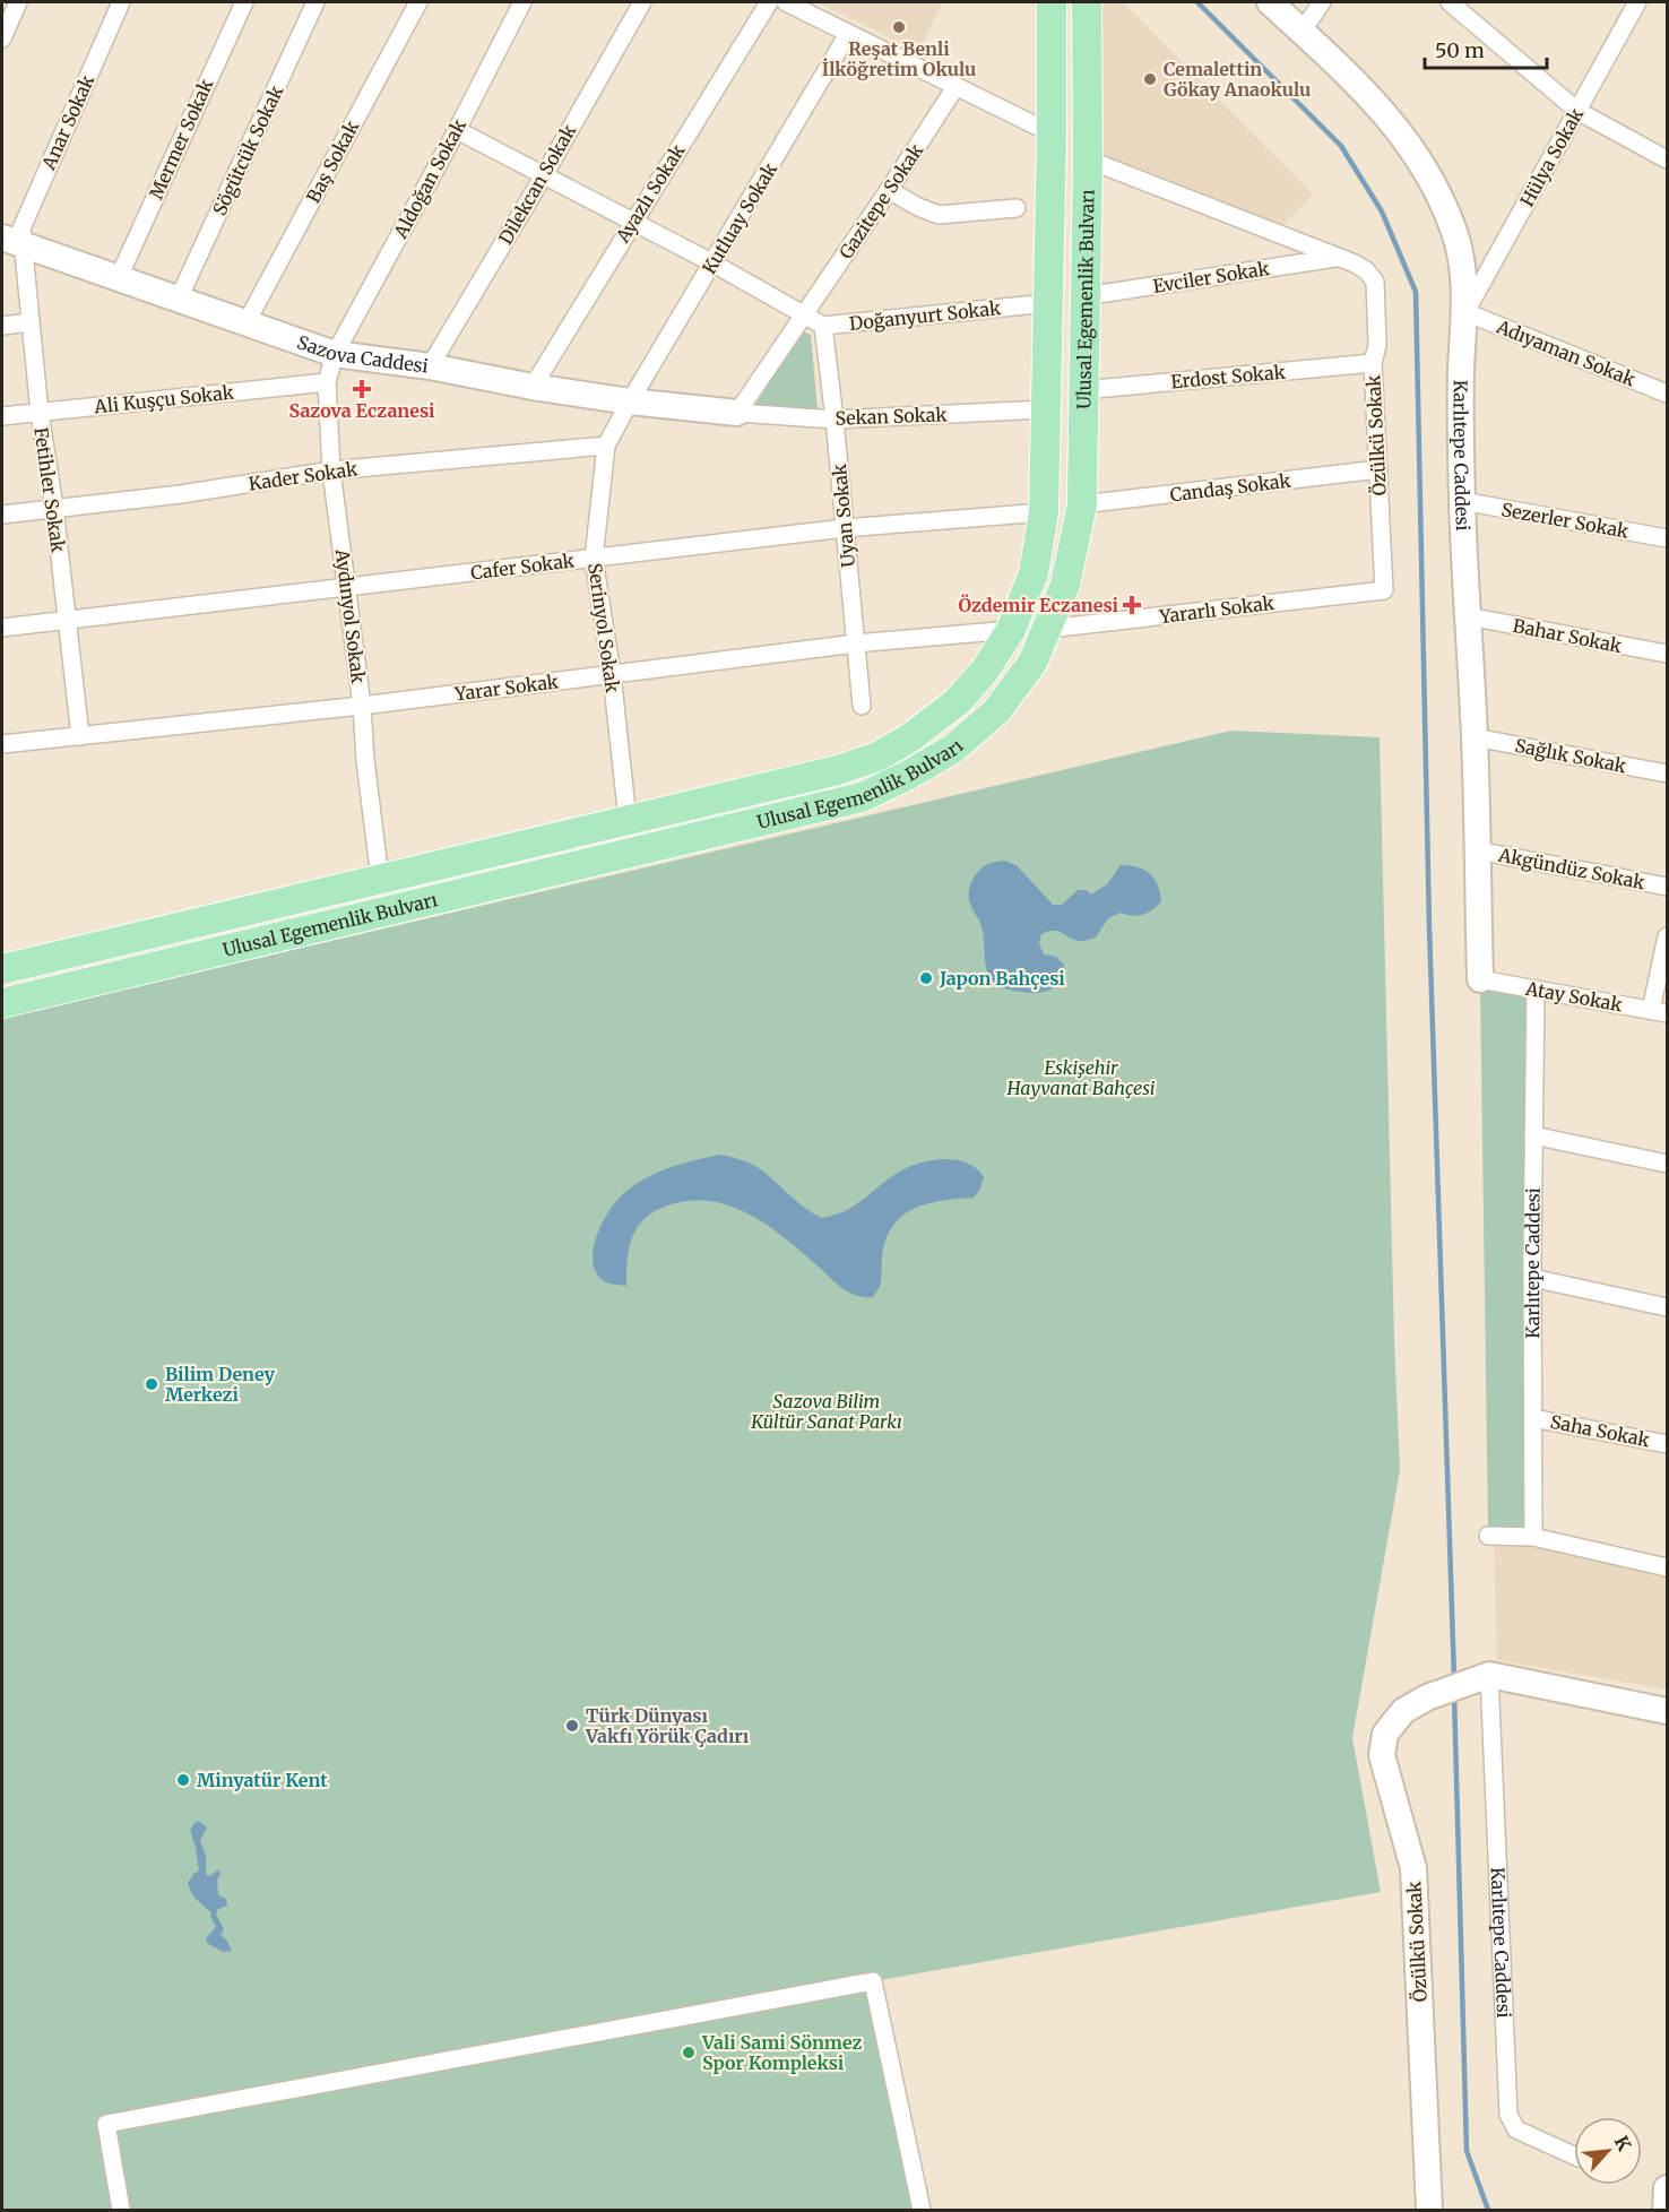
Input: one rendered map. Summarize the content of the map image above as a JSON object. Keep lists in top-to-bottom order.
{
  "streets": {
    "main road": ["Ulusal Egemenlik Bulvarı"],
    "street": [
      "Anar Sokak",
      "Mermer Sokak",
      "Sögütcük Sokak",
      "Hülya Sokak",
      "Baş Sokak",
      "Aldoğan Sokak",
      "Dilekcan Sokak",
      "Ayazlı Sokak",
      "Gazitepe Sokak",
      "Kutluay Sokak",
      "Evciler Sokak",
      "Doğanyurt Sokak",
      "Sazova Caddesi",
      "Adıyaman Sokak",
      "Erdost Sokak",
      "Ali Kuşçu Sokak",
      "Sekan Sokak",
      "Özülkü Sokak",
      "Karlıtepe Caddesi",
      "Kader Sokak",
      "Candaş Sokak",
      "Fetihler Sokak",
      "Uyan Sokak",
      "Sezerler Sokak",
      "Cafer Sokak",
      "Yararlı Sokak",
      "Aydınyol Sokak",
      "Serinyol Sokak",
      "Bahar Sokak",
      "Yarar Sokak",
      "Sağlık Sokak",
      "Akgündüz Sokak",
      "Atay Sokak",
      "Saha Sokak"
    ]
  },
  "crossings": [
    ["Anar Sokak", "Sazova Caddesi"],
    ["Anar Sokak", "Fetihler Sokak"],
    ["Mermer Sokak", "Sazova Caddesi"],
    ["Sögütcük Sokak", "Sazova Caddesi"],
    ["Hülya Sokak", "Adıyaman Sokak"],
    ["Hülya Sokak", "Karlıtepe Caddesi"],
    ["Baş Sokak", "Sazova Caddesi"],
    ["Aldoğan Sokak", "Doğanyurt Sokak"],
    ["Aldoğan Sokak", "Sazova Caddesi"],
    ["Aldoğan Sokak", "Aydınyol Sokak"],
    ["Dilekcan Sokak", "Doğanyurt Sokak"],
    ["Dilekcan Sokak", "Sazova Caddesi"],
    ["Ayazlı Sokak", "Doğanyurt Sokak"],
    ["Ayazlı Sokak", "Sazova Caddesi"],
    ["Gazitepe Sokak", "Doğanyurt Sokak"],
    ["Gazitepe Sokak", "Sazova Caddesi"],
    ["Gazitepe Sokak", "Sekan Sokak"],
    ["Kutluay Sokak", "Doğanyurt Sokak"],
    ["Kutluay Sokak", "Sazova Caddesi"],
    ["Kutluay Sokak", "Serinyol Sokak"],
    ["Evciler Sokak", "Ulusal Egemenlik Bulvarı"],
    ["Evciler Sokak", "Özülkü Sokak"],
    ["Ulusal Egemenlik Bulvarı", "Doğanyurt Sokak"],
    ["Ulusal Egemenlik Bulvarı", "Erdost Sokak"],
    ["Ulusal Egemenlik Bulvarı", "Sekan Sokak"],
    ["Ulusal Egemenlik Bulvarı", "Candaş Sokak"],
    ["Ulusal Egemenlik Bulvarı", "Cafer Sokak"],
    ["Ulusal Egemenlik Bulvarı", "Yararlı Sokak"],
    ["Ulusal Egemenlik Bulvarı", "Aydınyol Sokak"],
    ["Ulusal Egemenlik Bulvarı", "Serinyol Sokak"],
    ["Ulusal Egemenlik Bulvarı", "Yarar Sokak"],
    ["Doğanyurt Sokak", "Uyan Sokak"],
    ["Sazova Caddesi", "Sekan Sokak"],
    ["Sazova Caddesi", "Fetihler Sokak"],
    ["Sazova Caddesi", "Aydınyol Sokak"],
    ["Sazova Caddesi", "Serinyol Sokak"],
    ["Adıyaman Sokak", "Karlıtepe Caddesi"],
    ["Erdost Sokak", "Özülkü Sokak"],
    ["Ali Kuşçu Sokak", "Fetihler Sokak"],
    ["Ali Kuşçu Sokak", "Aydınyol Sokak"],
    ["Sekan Sokak", "Uyan Sokak"],
    ["Özülkü Sokak", "Karlıtepe Caddesi"],
    ["Özülkü Sokak", "Candaş Sokak"],
    ["Özülkü Sokak", "Yararlı Sokak"],
    ["Karlıtepe Caddesi", "Sezerler Sokak"],
    ["Karlıtepe Caddesi", "Bahar Sokak"],
    ["Karlıtepe Caddesi", "Sağlık Sokak"],
    ["Karlıtepe Caddesi", "Akgündüz Sokak"],
    ["Karlıtepe Caddesi", "Atay Sokak"],
    ["Karlıtepe Caddesi", "Saha Sokak"],
    ["Kader Sokak", "Fetihler Sokak"],
    ["Kader Sokak", "Aydınyol Sokak"],
    ["Kader Sokak", "Serinyol Sokak"],
    ["Fetihler Sokak", "Cafer Sokak"],
    ["Fetihler Sokak", "Yarar Sokak"],
    ["Uyan Sokak", "Cafer Sokak"],
    ["Uyan Sokak", "Yarar Sokak"],
    ["Cafer Sokak", "Aydınyol Sokak"],
    ["Cafer Sokak", "Serinyol Sokak"],
    ["Aydınyol Sokak", "Yarar Sokak"],
    ["Serinyol Sokak", "Yarar Sokak"]
  ],
  "parks": ["Eskişehir Hayvanat Bahçesi", "Sazova Bilim Kültür Sanat Parkı"],
  "places": {
    "other": [
      "Reşat Benli İlköğretim Okulu",
      "Cemalettin Gökay Anaokulu",
      "Japon Bahçesi",
      "Bilim Deney Merkezi",
      "Türk Dünyası Vakfı Yörük Çadırı",
      "Minyatür Kent",
      "Vali Sami Sönmez Spor Kompleksi"
    ],
    "health": ["Sazova Eczanesi", "Özdemir Eczanesi"]
  },
  "scale_bar": "50 m",
  "north": "top right"
}
